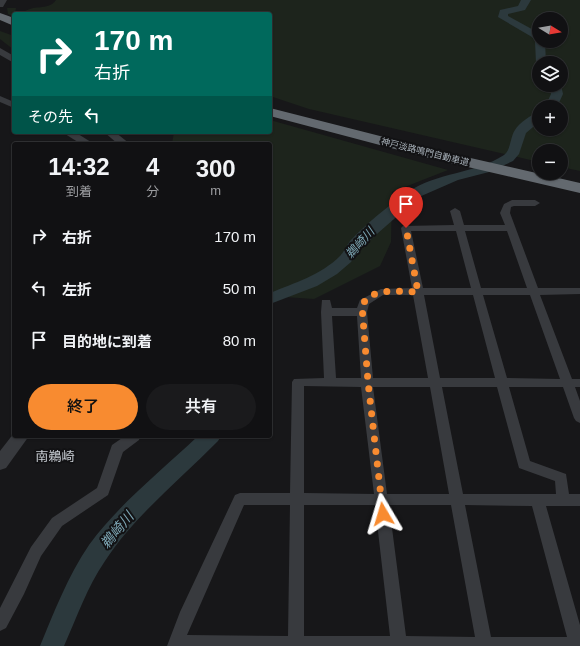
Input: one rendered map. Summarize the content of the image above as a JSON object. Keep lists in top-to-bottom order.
{
  "streets": {
    "highway": ["神戸淡路鳴門自動車道"]
  },
  "districts": ["南鵜崎"],
  "water": ["鵜崎川"],
  "north": "right",
  "page": {
    "map_buttons": ["+", "−"],
    "turn": ["170 m", "右折"],
    "then": "その先",
    "eta": [
      "14:32",
      "到着",
      "4",
      "分",
      "300",
      "m"
    ],
    "list": [
      {
        "name": "右折",
        "value": "170 m"
      },
      {
        "name": "左折",
        "value": "50 m"
      },
      {
        "name": "目的地に到着",
        "value": "80 m"
      }
    ],
    "buttons": ["終了", "共有"]
  }
}
